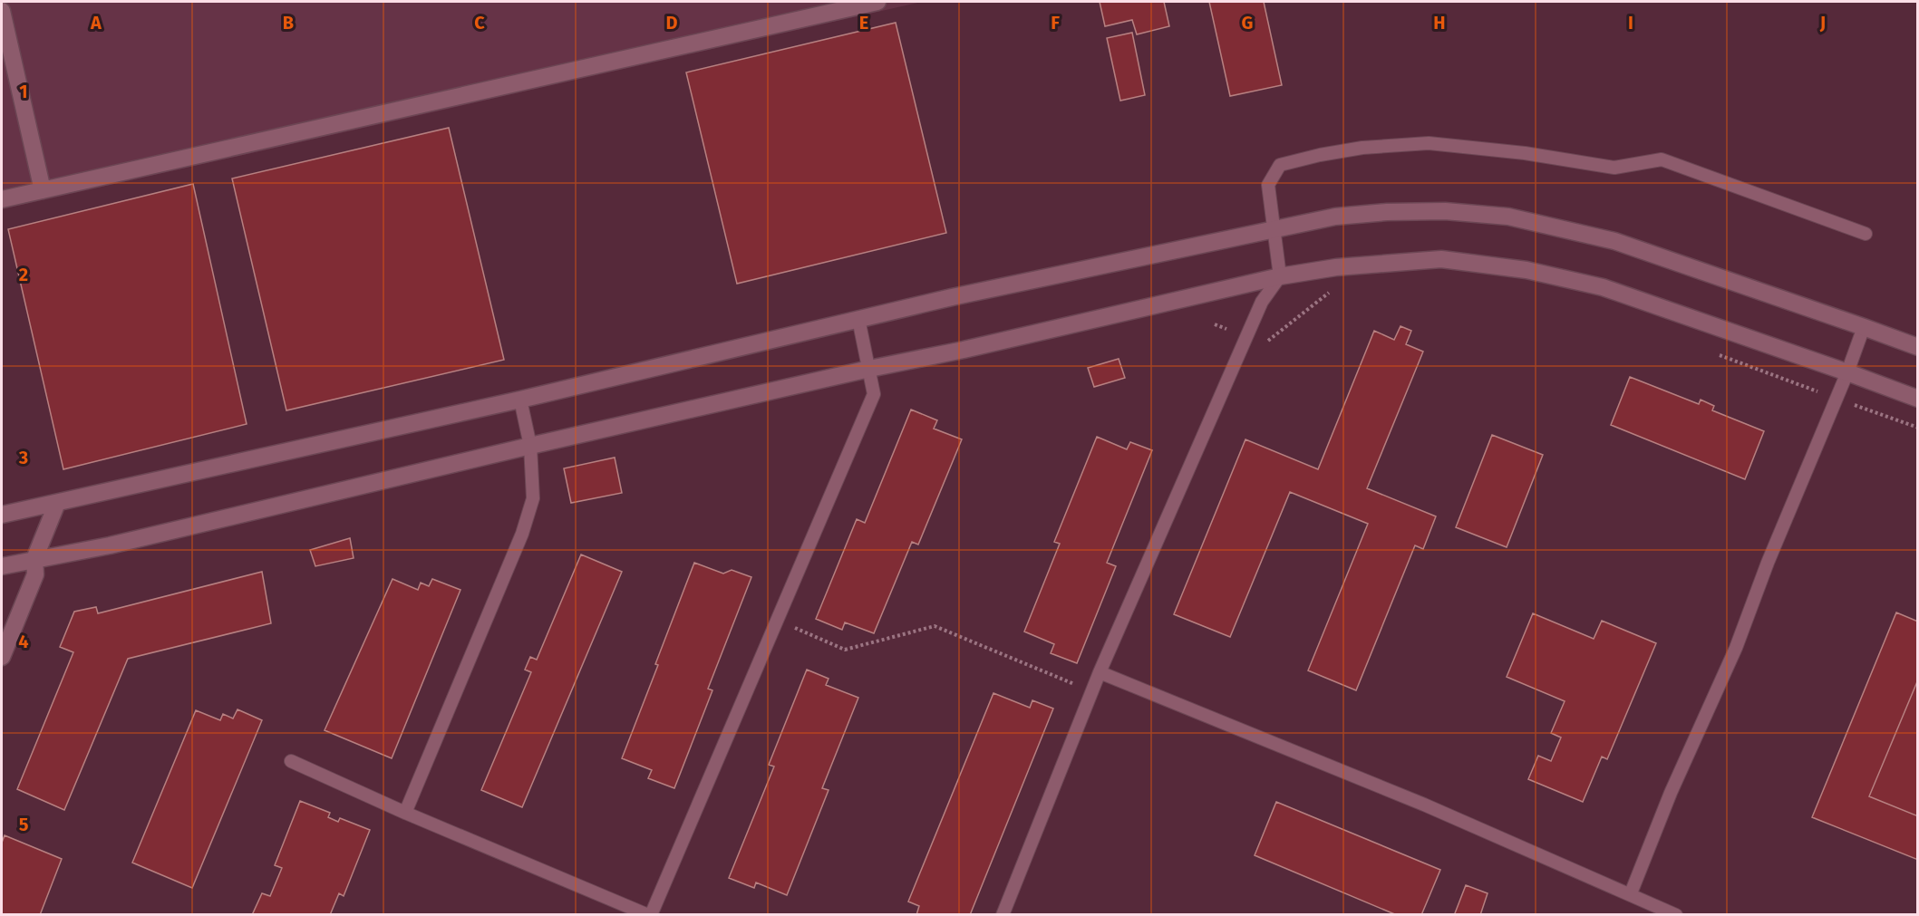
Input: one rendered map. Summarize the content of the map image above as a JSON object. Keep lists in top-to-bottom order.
{
  "grid": {
    "columns": [
      "A",
      "B",
      "C",
      "D",
      "E",
      "F",
      "G",
      "H",
      "I",
      "J"
    ],
    "rows": [
      "1",
      "2",
      "3",
      "4",
      "5"
    ]
  }
}
